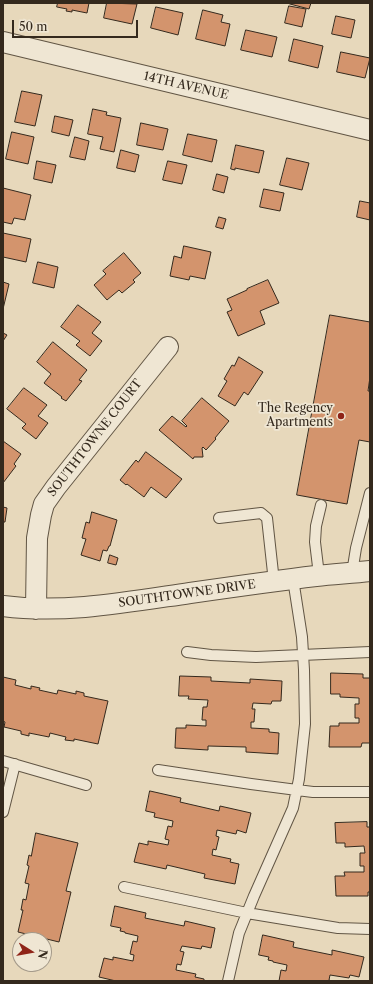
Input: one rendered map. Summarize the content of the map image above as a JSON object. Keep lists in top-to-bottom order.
{
  "streets": {
    "street": ["14TH AVENUE", "SOUTHTOWNE COURT", "SOUTHTOWNE DRIVE"]
  },
  "crossings": [
    ["SOUTHTOWNE COURT", "SOUTHTOWNE DRIVE"]
  ],
  "places": ["The Regency Apartments"],
  "scale_bar": "50 m",
  "north": "right"
}
